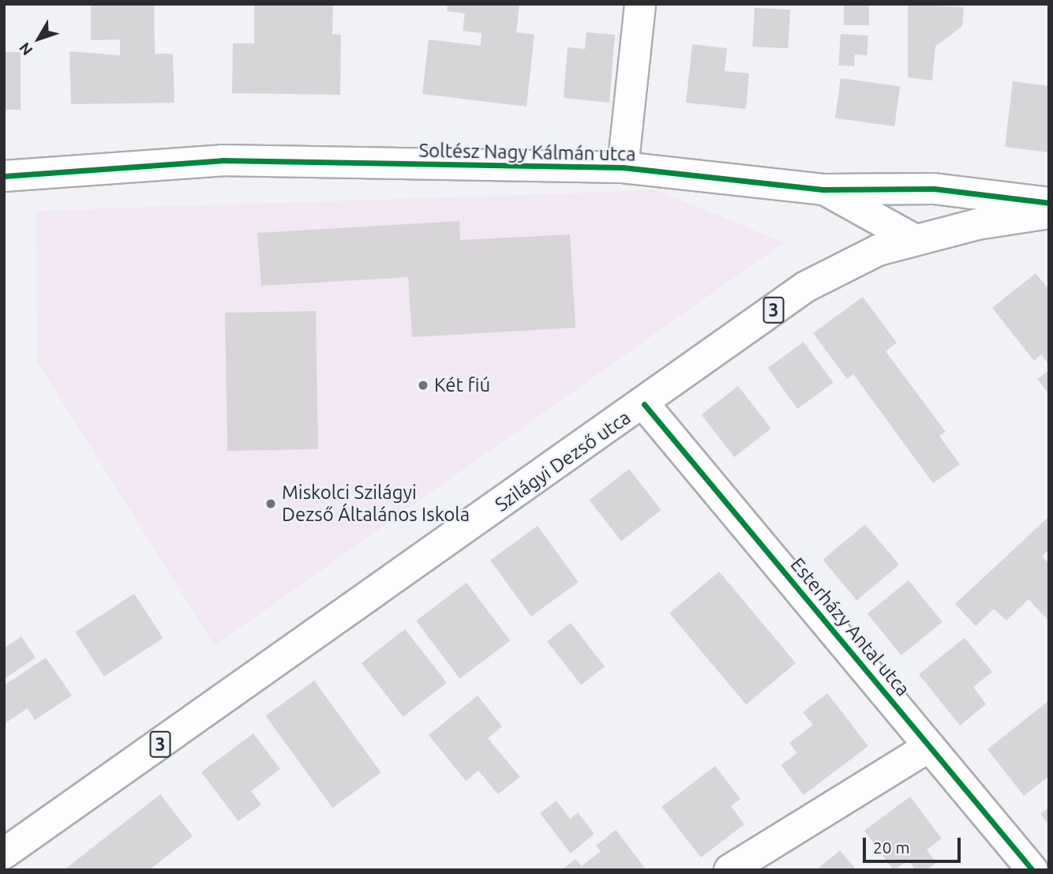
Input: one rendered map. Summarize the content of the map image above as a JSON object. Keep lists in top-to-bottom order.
{
  "streets": {
    "street": [
      "Soltész Nagy Kálmán utca",
      "3",
      "Szilágyi Dezső utca",
      "Esterházy Antal utca"
    ]
  },
  "crossings": [
    ["Soltész Nagy Kálmán utca", "Szilágyi Dezső utca"],
    ["Szilágyi Dezső utca", "Esterházy Antal utca"]
  ],
  "places": ["Két fiú", "Miskolci Szilágyi Dezső Általános Iskola"],
  "scale_bar": "20 m",
  "north": "bottom left"
}
